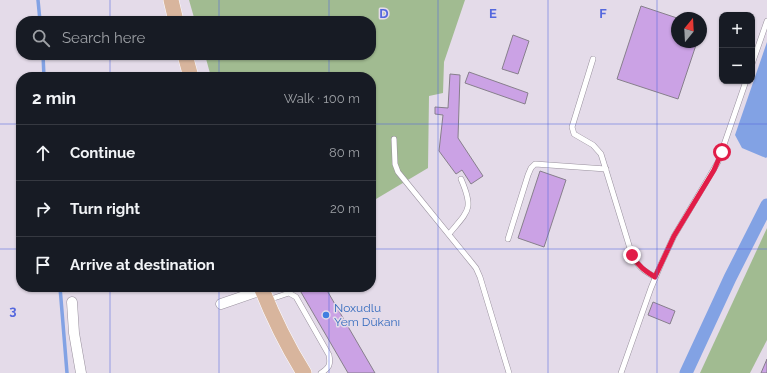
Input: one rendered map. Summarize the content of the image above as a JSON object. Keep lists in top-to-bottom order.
{
  "places": ["Noxudlu Yem Dükanı"],
  "north": "top",
  "page": {
    "map_buttons": ["+", "−"],
    "search": "Search here",
    "heading": ["2 min", "Walk · 100 m"],
    "list": [
      ["Continue", "80 m"],
      ["Turn right", "20 m"],
      "Arrive at destination"
    ]
  },
  "grid": {
    "columns": ["D", "E", "F"],
    "rows": ["3"]
  }
}
